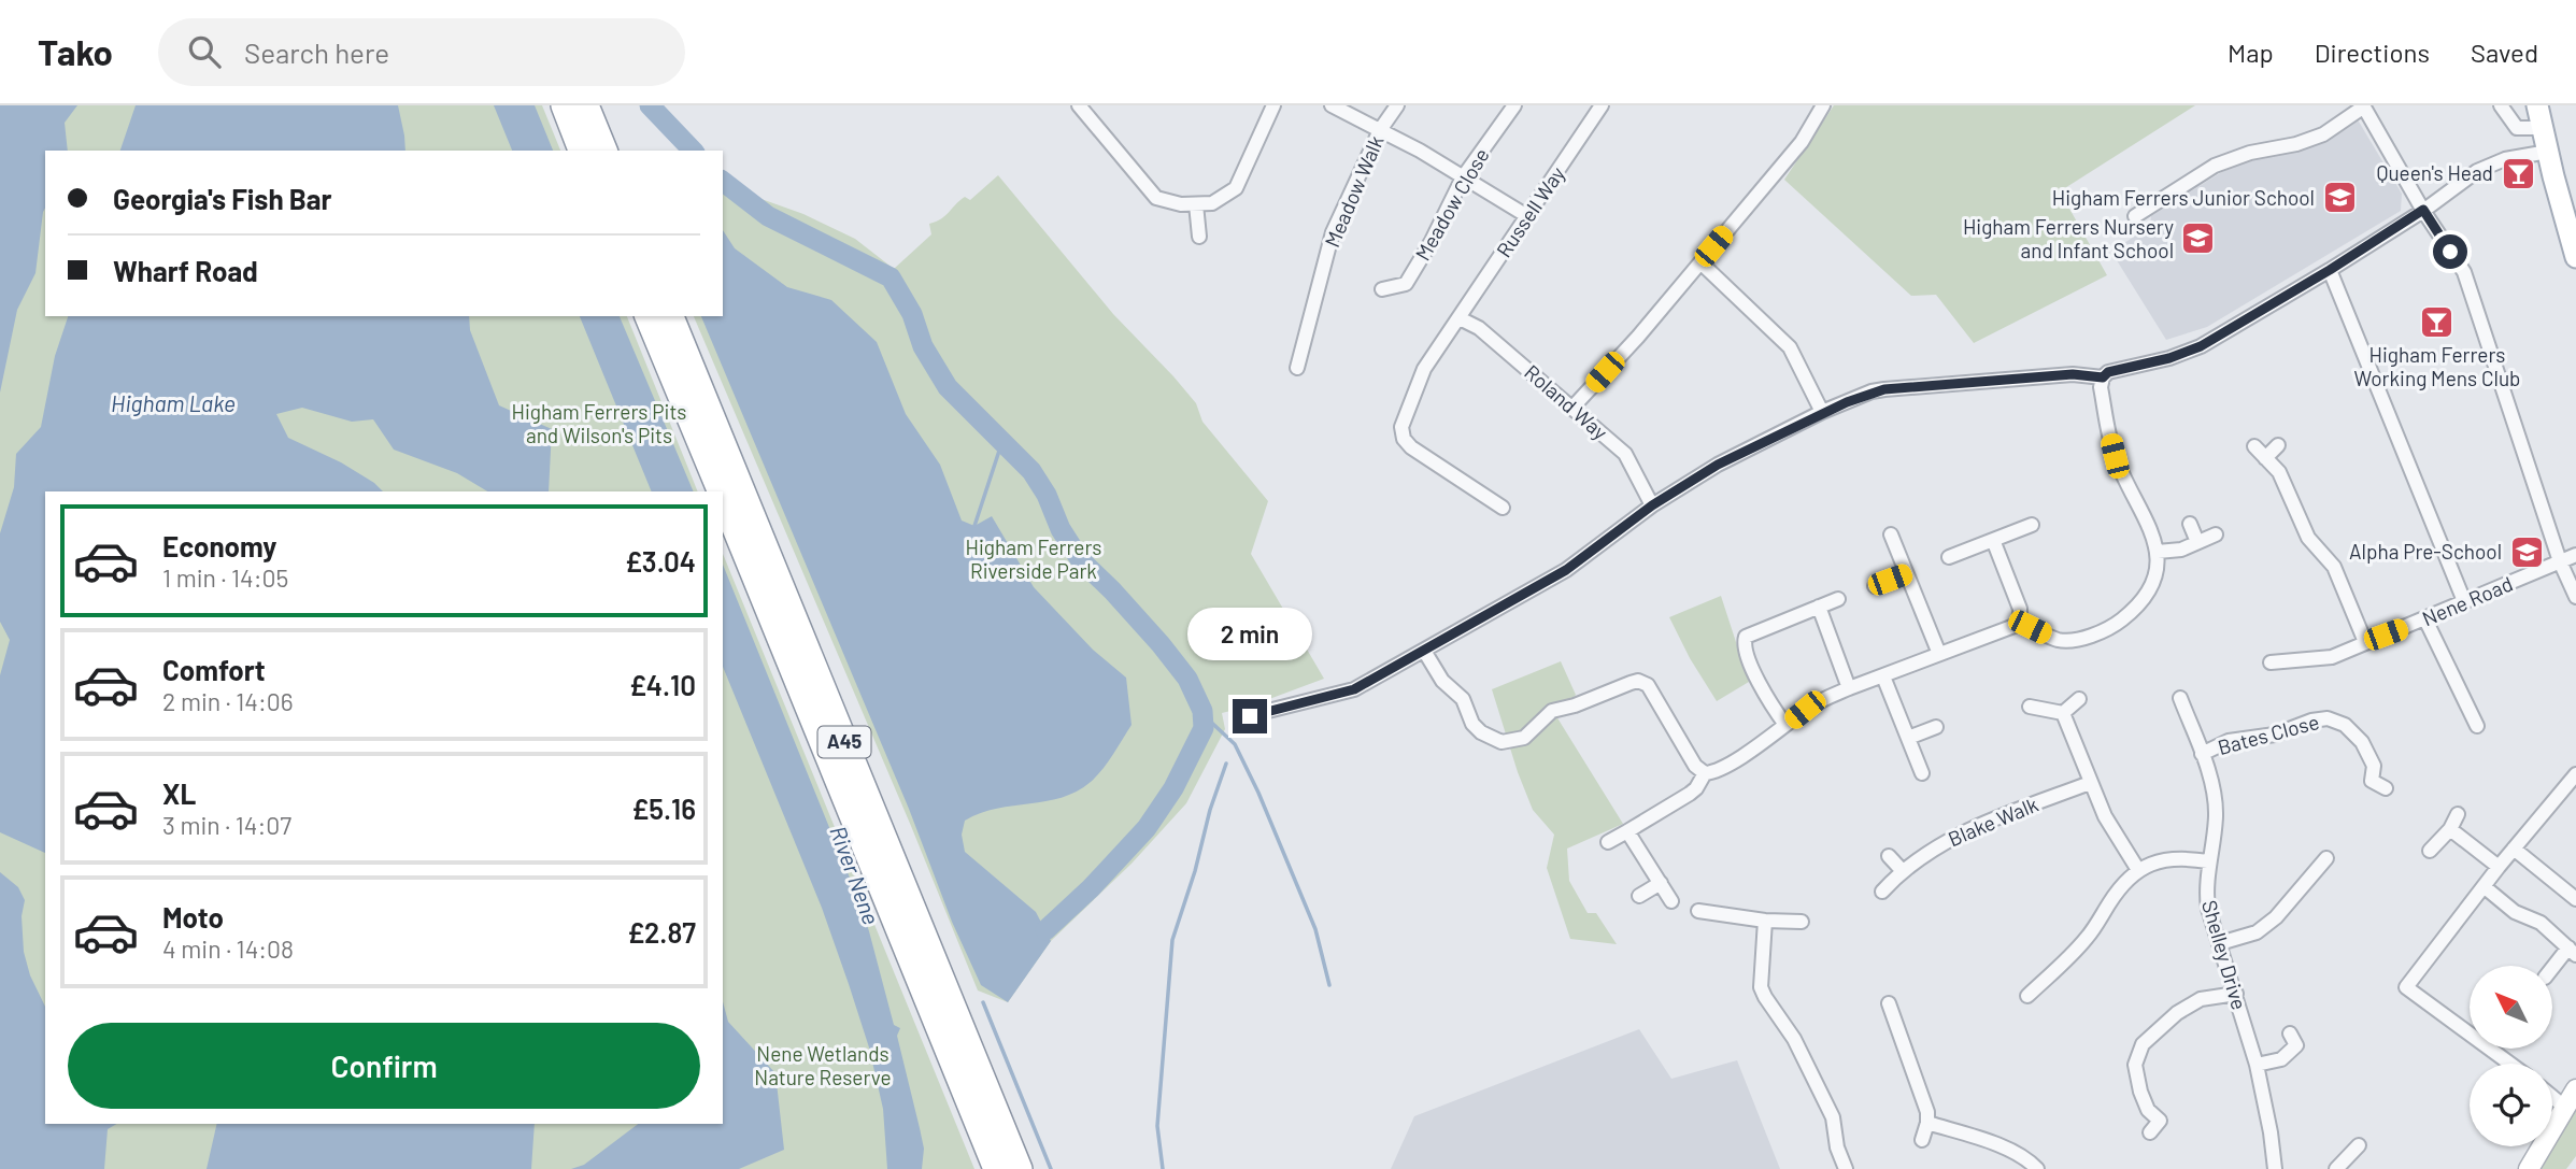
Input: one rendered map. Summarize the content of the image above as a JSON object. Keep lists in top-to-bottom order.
{
  "streets": {
    "highway": ["A45"],
    "street": [
      "Meadow Walk",
      "Meadow Close",
      "Russell Way",
      "Roland Way",
      "Nene Road",
      "Bates Close",
      "Blake Walk",
      "Shelley Drive"
    ]
  },
  "crossings": [
    ["Russell Way", "Roland Way"],
    ["Bates Close", "Shelley Drive"]
  ],
  "water": ["Higham Lake", "River Nene"],
  "parks": ["Higham Ferrers Pits and Wilson's Pits", "Higham Ferrers Riverside Park", "Nene Wetlands Nature Reserve"],
  "places": {
    "bar": ["Queen's Head", "Higham Ferrers Working Mens Club"],
    "school or university": ["Higham Ferrers Junior School", "Higham Ferrers Nursery and Infant School", "Alpha Pre-School"]
  },
  "north": "top left",
  "page": {
    "header": "Tako",
    "search": "Search here",
    "nav": ["Map", "Directions", "Saved"],
    "banner": ["Georgia's Fish Bar", "Wharf Road"],
    "list": [
      {
        "name": "Economy",
        "note": "1 min · 14:05",
        "value": "£3.04"
      },
      {
        "name": "Comfort",
        "note": "2 min · 14:06",
        "value": "£4.10"
      },
      {
        "name": "XL",
        "note": "3 min · 14:07",
        "value": "£5.16"
      },
      {
        "name": "Moto",
        "note": "4 min · 14:08",
        "value": "£2.87"
      }
    ],
    "bubble": "2 min",
    "buttons": "Confirm"
  }
}
